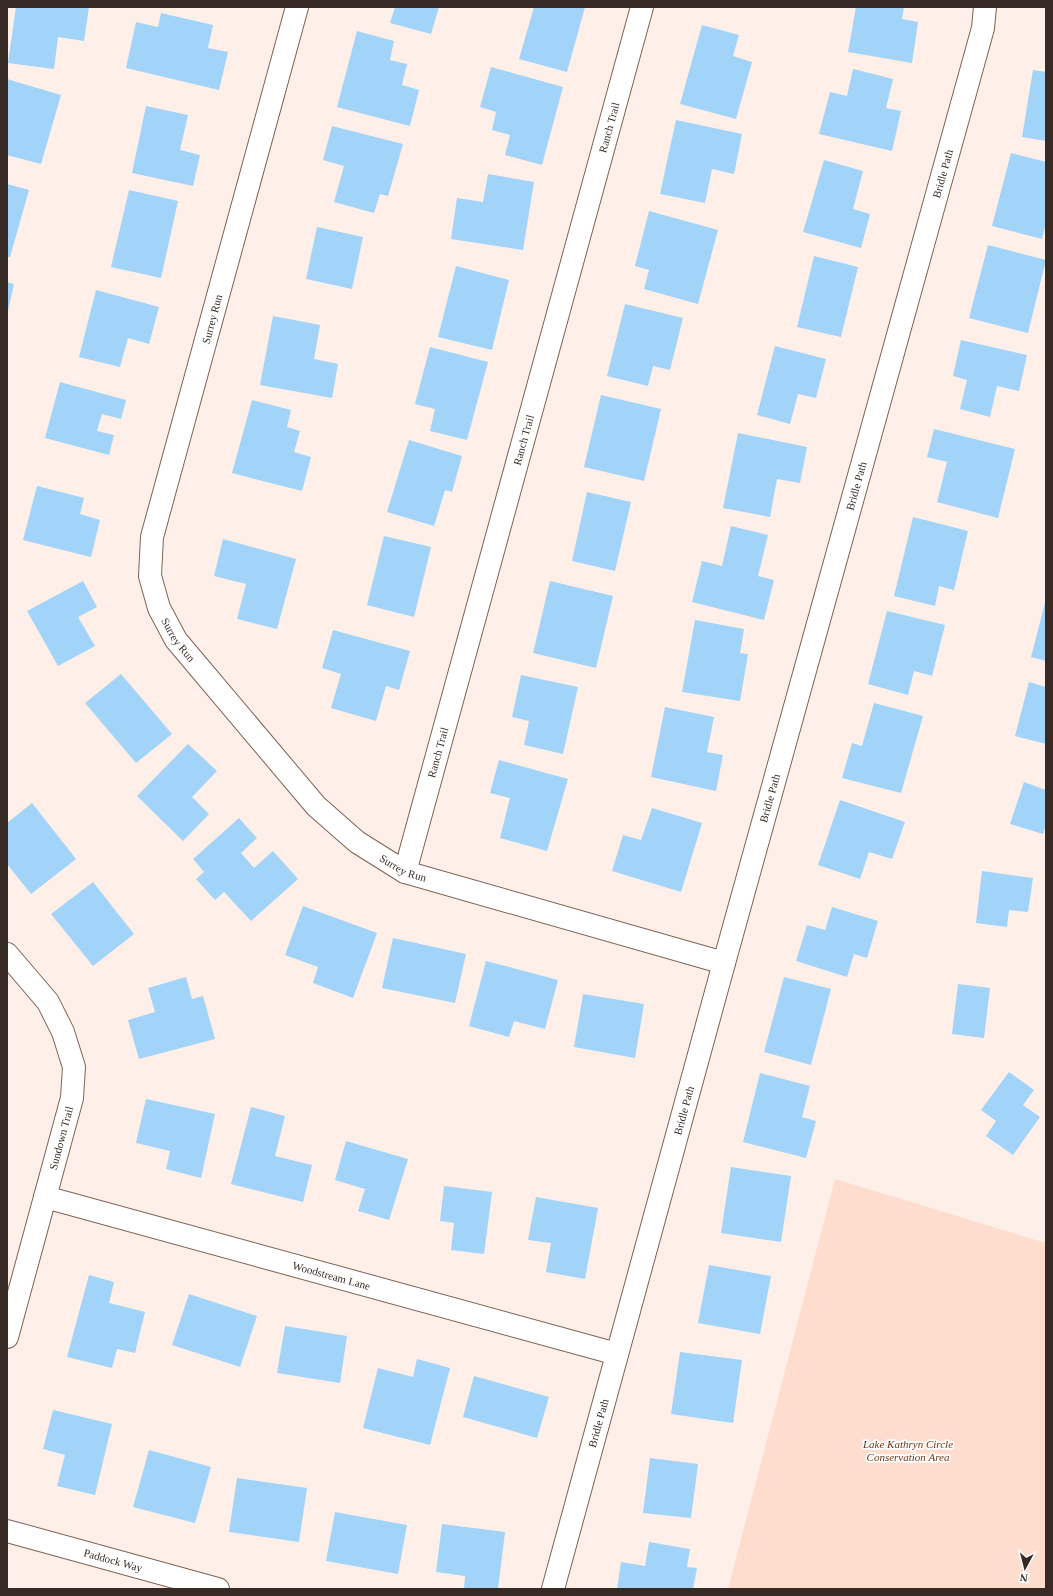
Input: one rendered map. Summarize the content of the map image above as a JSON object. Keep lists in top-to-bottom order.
{
  "streets": {
    "street": [
      "Ranch Trail",
      "Bridle Path",
      "Surrey Run",
      "Sundown Trail",
      "Woodstream Lane",
      "Paddock Way"
    ]
  },
  "crossings": [
    ["Ranch Trail", "Surrey Run"],
    ["Bridle Path", "Surrey Run"],
    ["Bridle Path", "Woodstream Lane"],
    ["Sundown Trail", "Woodstream Lane"]
  ],
  "parks": ["Lake Kathryn Circle Conservation Area"],
  "north": "bottom"
}
